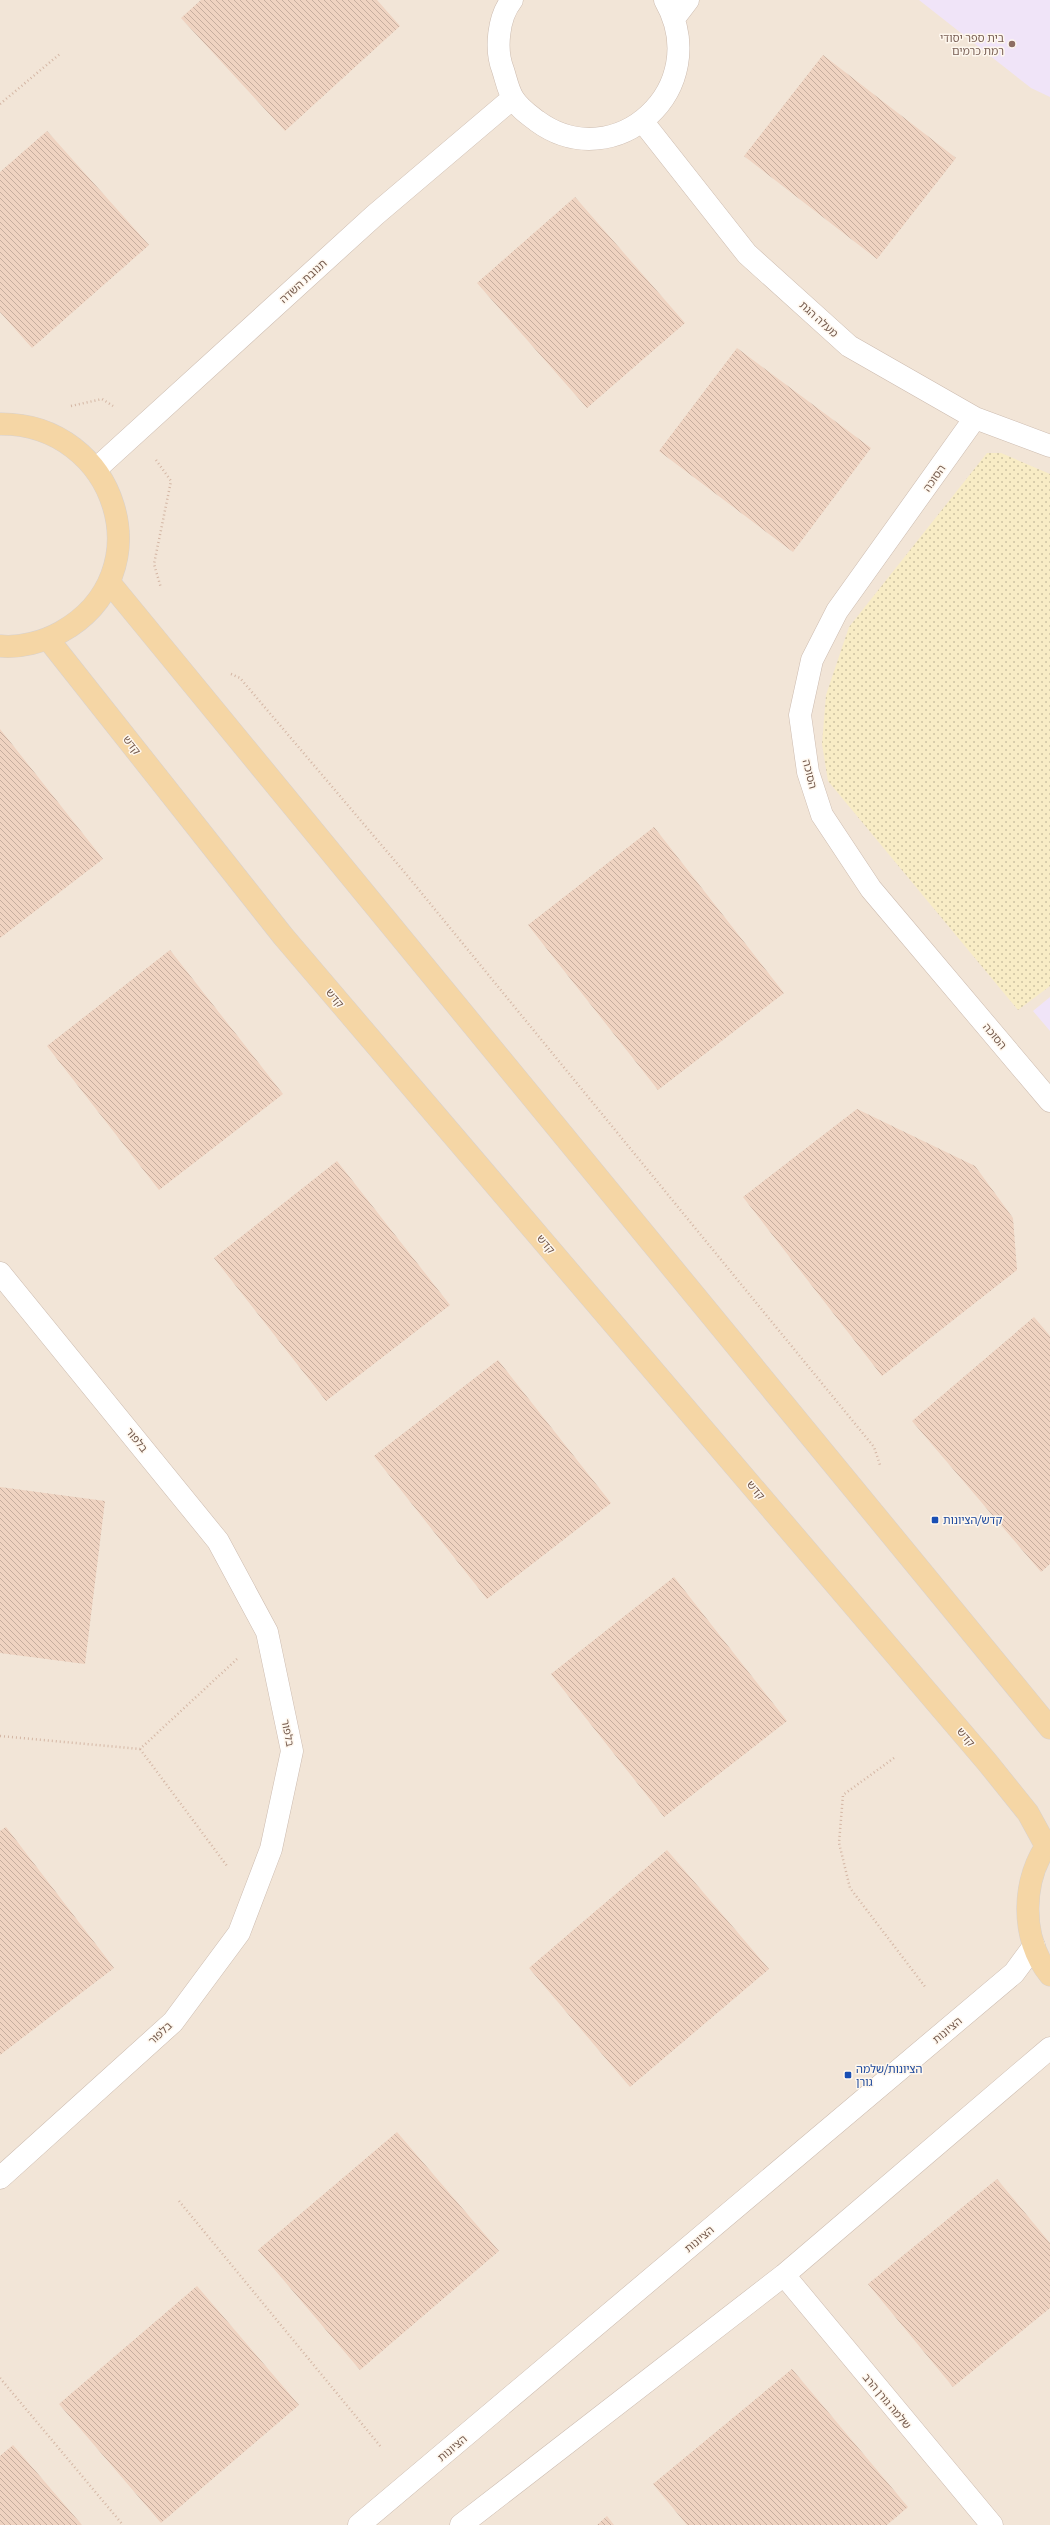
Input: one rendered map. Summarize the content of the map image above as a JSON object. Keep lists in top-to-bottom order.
{
  "streets": {
    "main road": ["קדש"],
    "street": [
      "תנובת השדה",
      "מעלה הגת",
      "הסוכה",
      "בלפור",
      "הציונות",
      "שלמה גורן הרב"
    ]
  },
  "crossings": [
    ["מעלה הגת", "הסוכה"]
  ],
  "places": {
    "other": ["בית ספר יסודי רמת כרמים"],
    "transit": ["קדש/הציונות", "הציונות/שלמה גורן"]
  }
}
